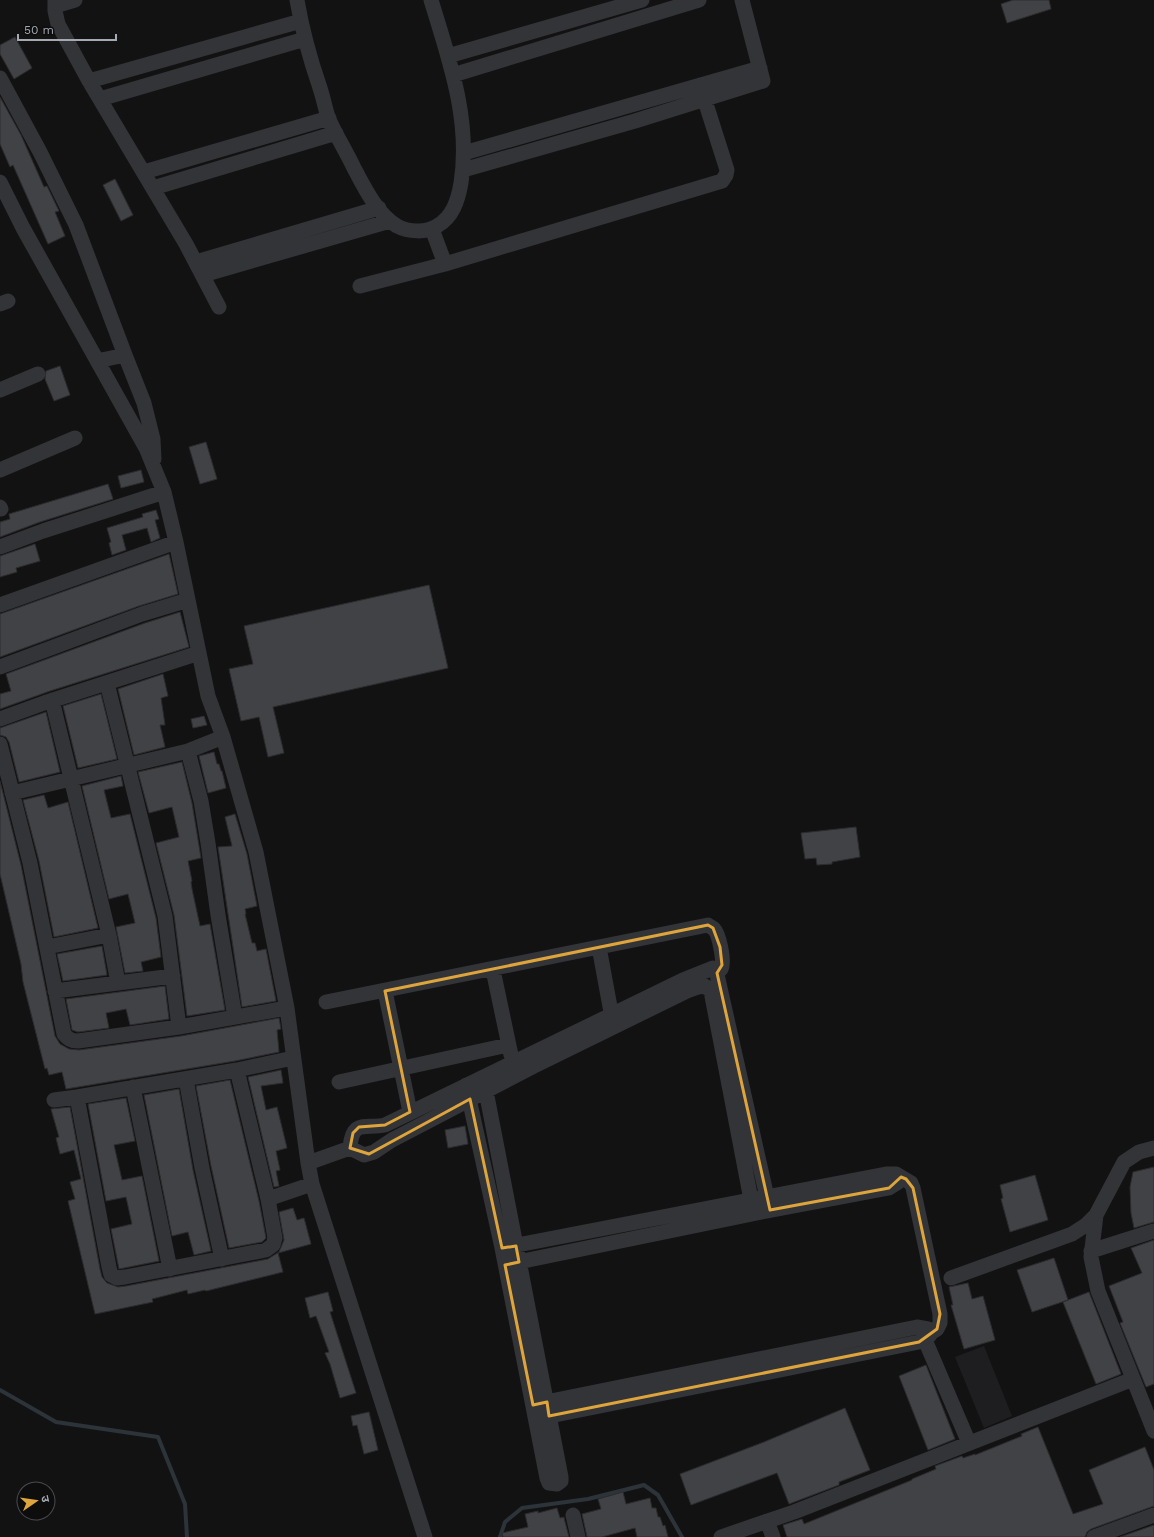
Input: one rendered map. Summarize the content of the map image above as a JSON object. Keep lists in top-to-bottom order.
{
  "scale_bar": "50 m",
  "north": "right"
}
